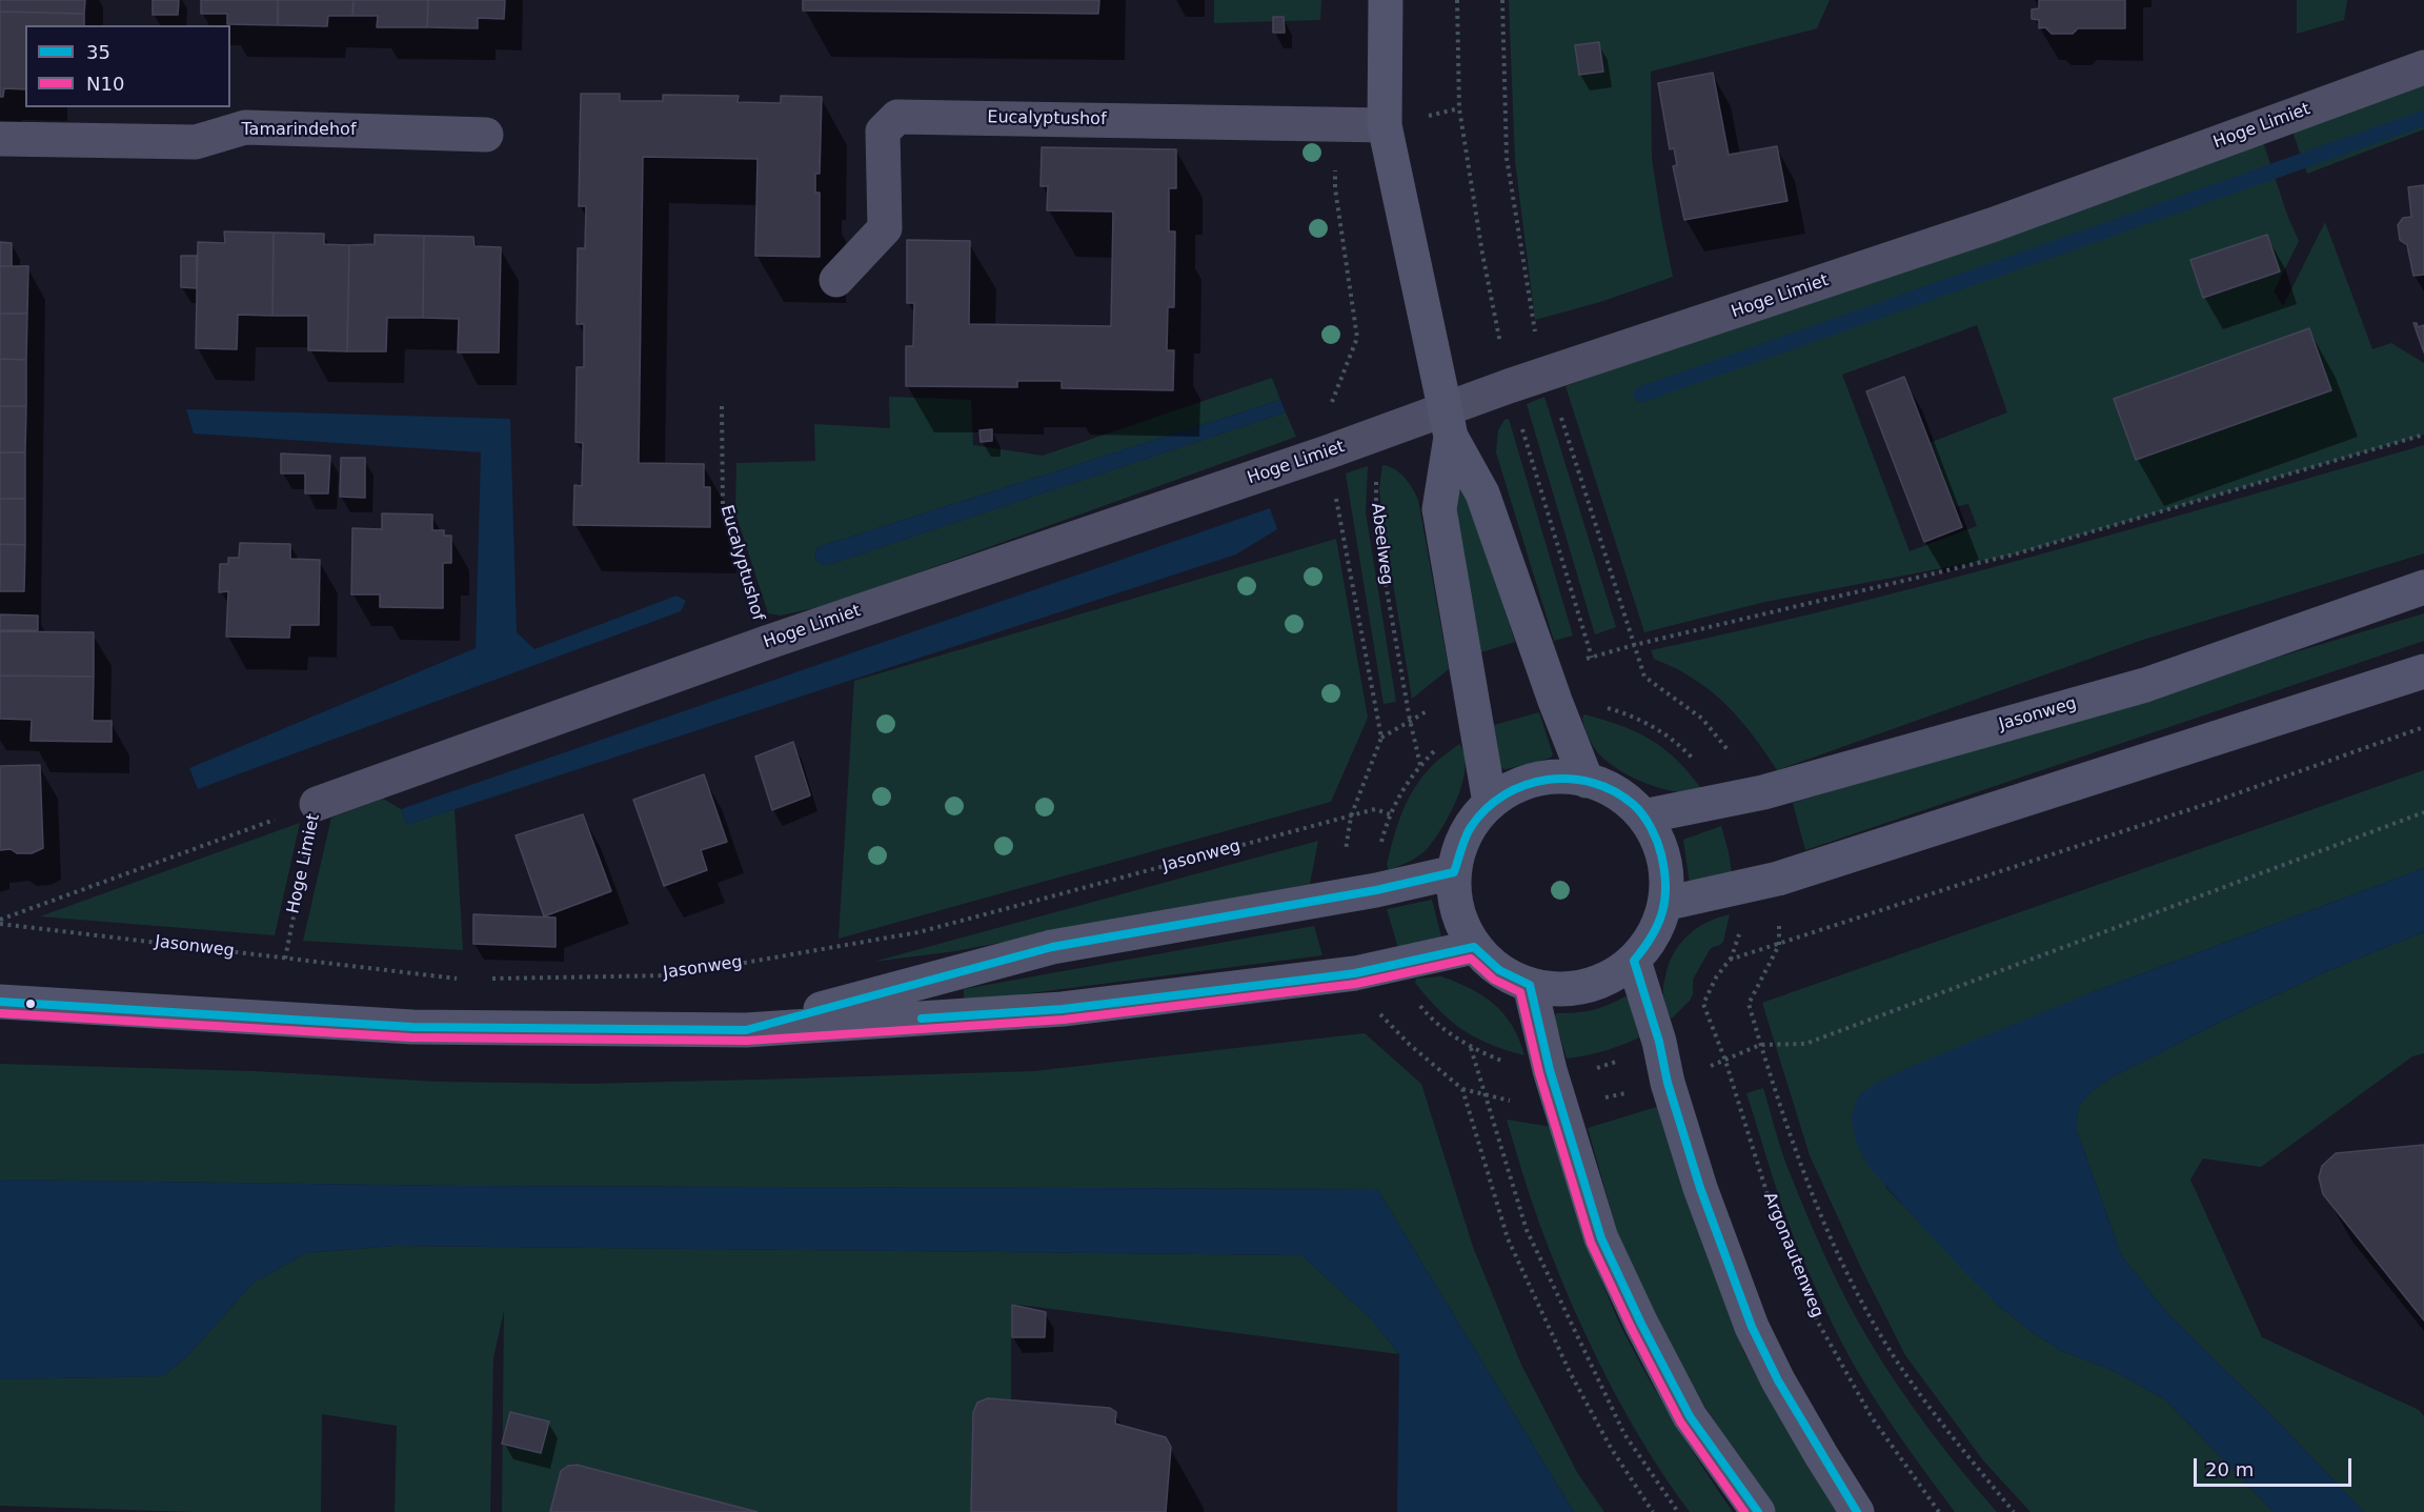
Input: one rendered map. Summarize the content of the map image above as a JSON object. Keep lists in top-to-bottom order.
{
  "streets": {
    "street": [
      "Eucalyptushof",
      "Hoge Limiet",
      "Tamarindehof",
      "Jasonweg"
    ],
    "path": ["Abeelweg", "Argonautenweg"]
  },
  "crossings": [
    ["Eucalyptushof", "Hoge Limiet"],
    ["Hoge Limiet", "Abeelweg"],
    ["Hoge Limiet", "Jasonweg"]
  ],
  "lines": ["transit line 35", "transit line N10"],
  "legend": ["35", "N10"],
  "scale_bar": "20 m"
}
